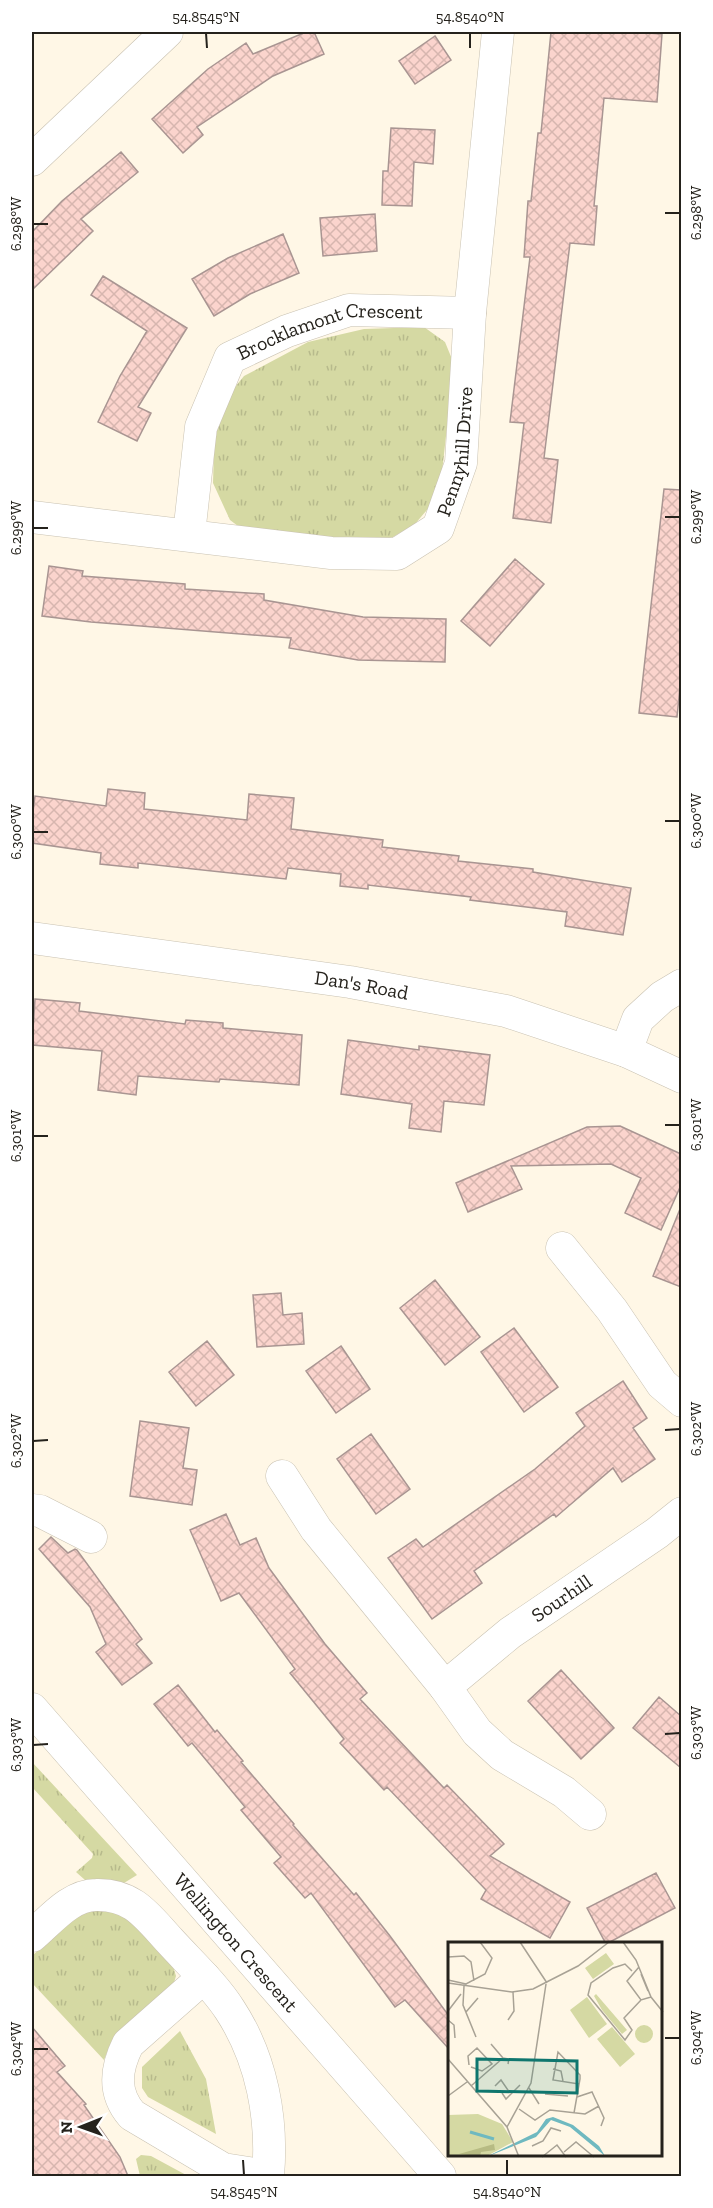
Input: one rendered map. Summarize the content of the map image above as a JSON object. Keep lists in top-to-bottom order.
{
  "streets": {
    "street": [
      "Brocklamont Crescent",
      "Pennyhill Drive",
      "Dan's Road",
      "Sourhill",
      "Wellington Crescent"
    ]
  },
  "crossings": [
    ["Brocklamont Crescent", "Pennyhill Drive"]
  ],
  "north": "left",
  "coordinates": [
    "54.8545°N",
    "54.8540°N",
    "6.298°W",
    "6.299°W",
    "6.300°W",
    "6.301°W",
    "6.302°W",
    "6.303°W",
    "6.304°W"
  ]
}
